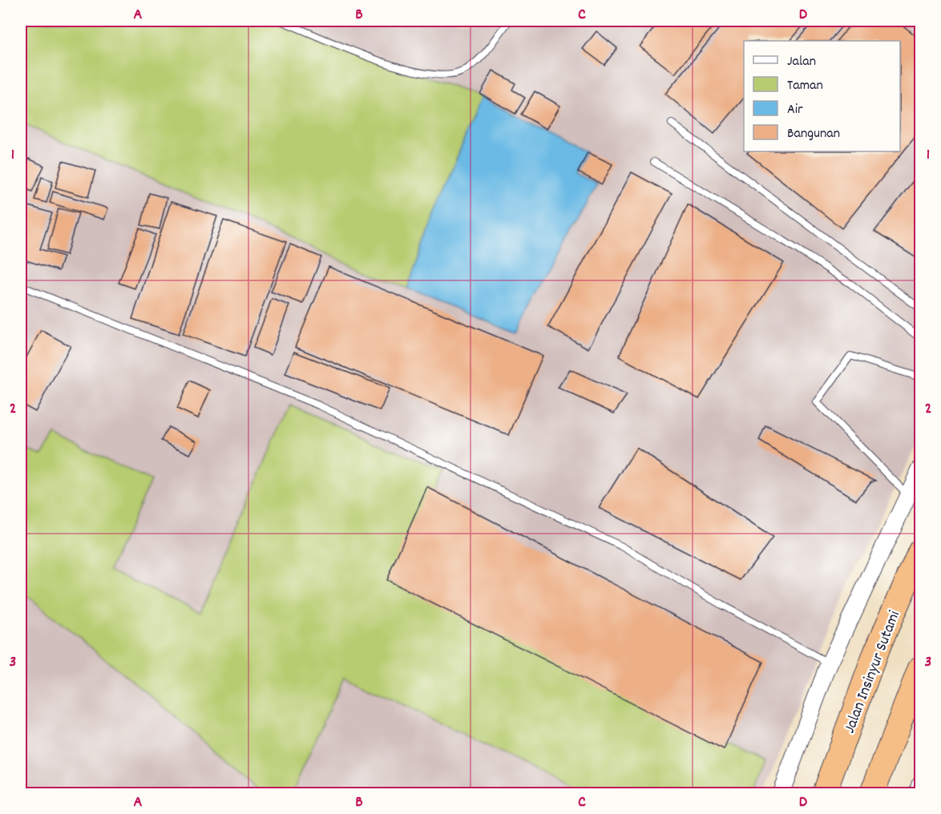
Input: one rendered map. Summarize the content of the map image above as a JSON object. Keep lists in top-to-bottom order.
{
  "streets": {
    "highway": ["Jalan Insinyur Sutami"]
  },
  "legend": [
    "Jalan",
    "Taman",
    "Air",
    "Bangunan"
  ],
  "grid": {
    "columns": [
      "A",
      "B",
      "C",
      "D"
    ],
    "rows": ["1", "2", "3"]
  }
}
